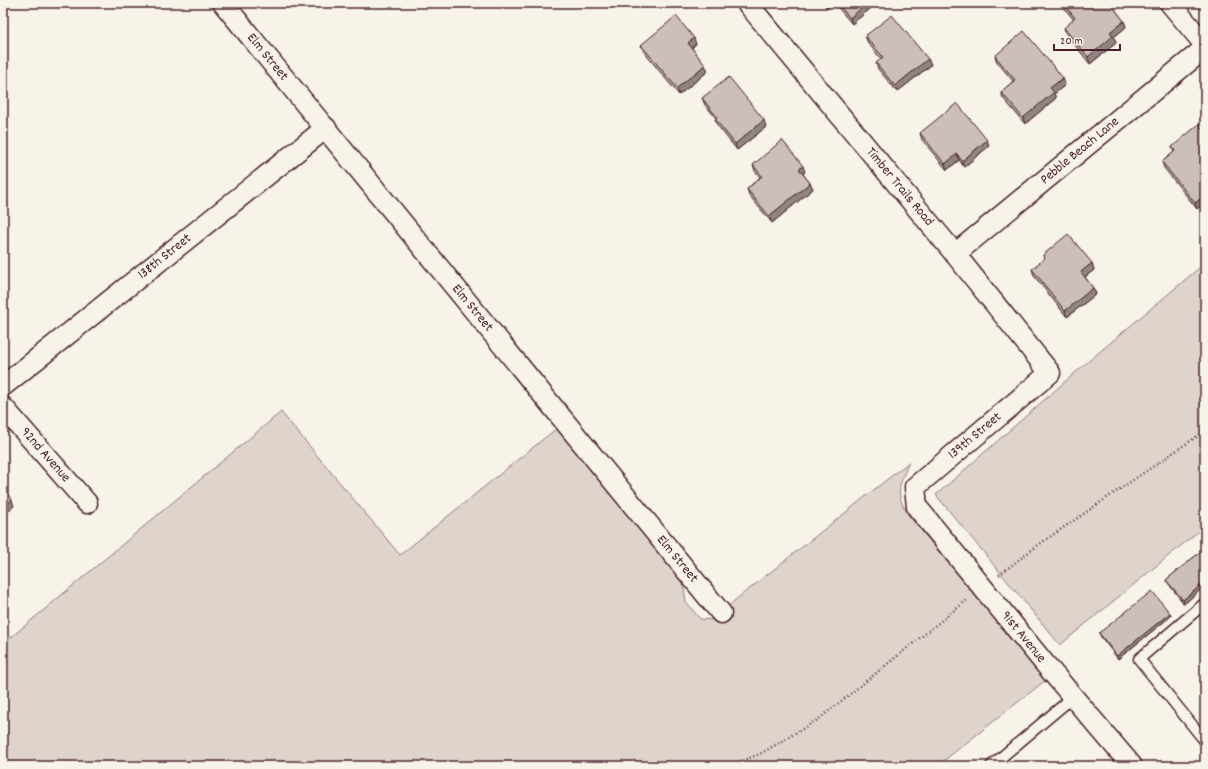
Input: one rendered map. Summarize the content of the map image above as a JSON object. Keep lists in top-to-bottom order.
{
  "streets": {
    "street": [
      "Elm Street",
      "Pebble Beach Lane",
      "Timber Trails Road",
      "138th Street",
      "139th Street",
      "92nd Avenue",
      "91st Avenue"
    ]
  },
  "crossings": [
    ["Elm Street", "138th Street"],
    ["Pebble Beach Lane", "Timber Trails Road"],
    ["Timber Trails Road", "139th Street"],
    ["139th Street", "91st Avenue"]
  ],
  "scale_bar": "20 m"
}
